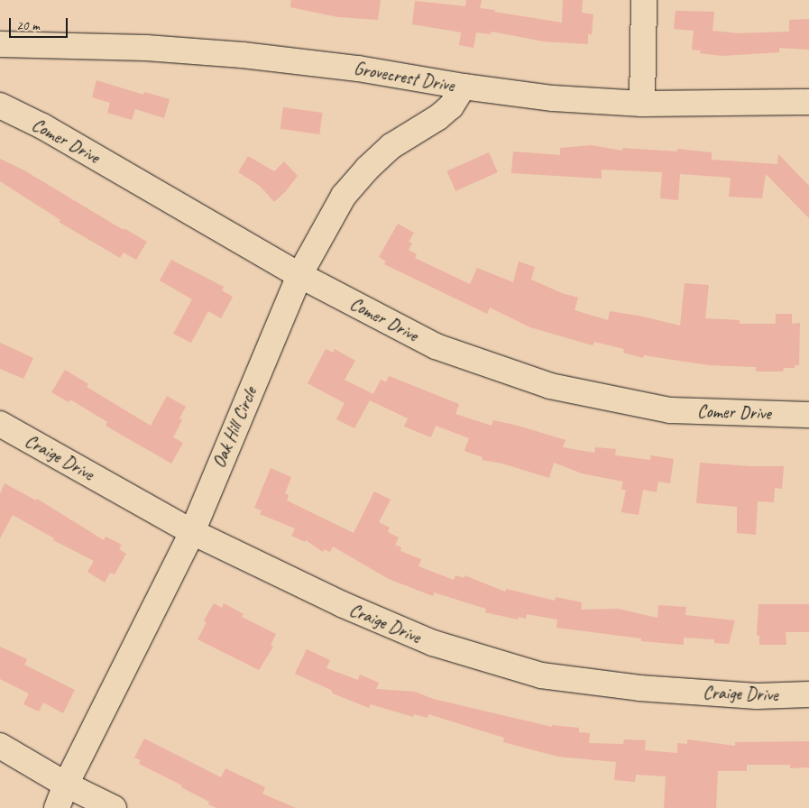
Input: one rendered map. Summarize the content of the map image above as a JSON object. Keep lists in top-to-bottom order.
{
  "streets": {
    "street": [
      "Grovecrest Drive",
      "Comer Drive",
      "Oak Hill Circle",
      "Craige Drive"
    ]
  },
  "crossings": [
    ["Grovecrest Drive", "Oak Hill Circle"],
    ["Comer Drive", "Oak Hill Circle"],
    ["Oak Hill Circle", "Craige Drive"]
  ],
  "scale_bar": "20 m"
}
